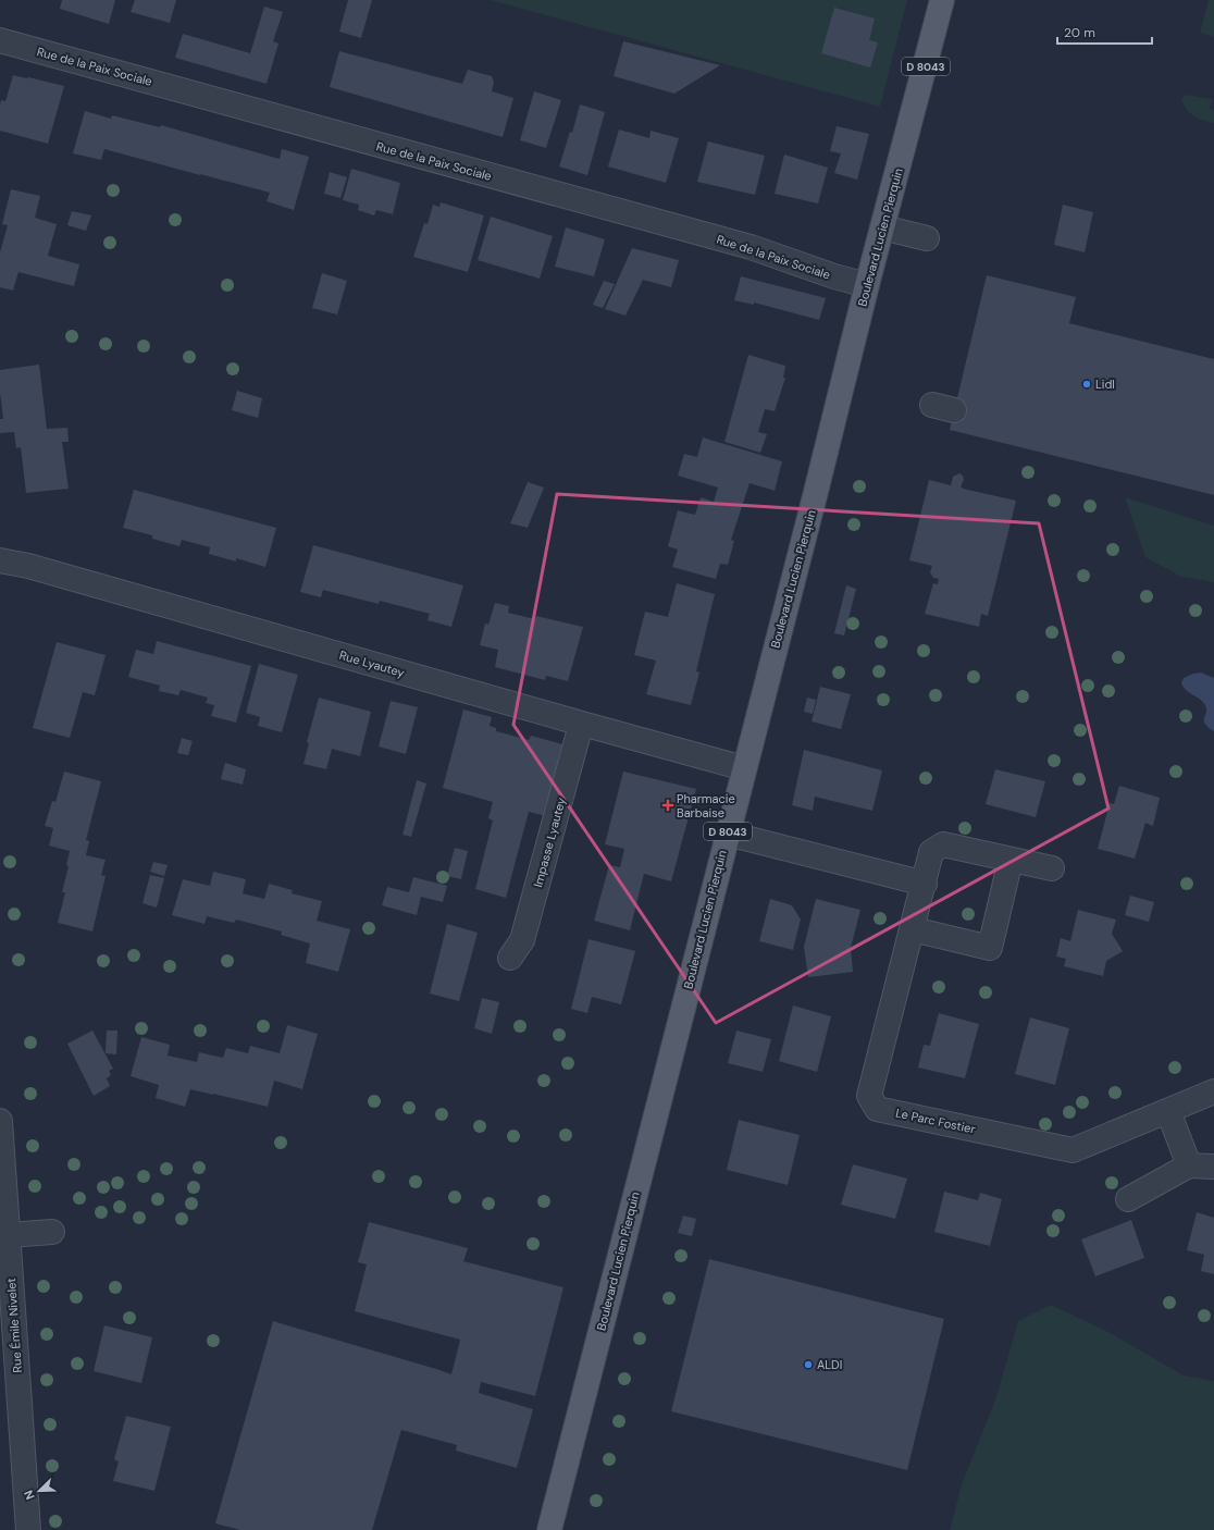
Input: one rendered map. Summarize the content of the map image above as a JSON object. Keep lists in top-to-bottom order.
{
  "streets": {
    "main road": ["D 8043", "Boulevard Lucien Pierquin"],
    "street": [
      "Rue de la Paix Sociale",
      "Rue Lyautey",
      "Impasse Lyautey",
      "Le Parc Fostier",
      "Rue Émile Nivelet"
    ]
  },
  "crossings": [
    ["Rue de la Paix Sociale", "Boulevard Lucien Pierquin"],
    ["Boulevard Lucien Pierquin", "Rue Lyautey"],
    ["Rue Lyautey", "Impasse Lyautey"]
  ],
  "places": {
    "other": ["Lidl", "ALDI"],
    "health": ["Pharmacie Barbaise"]
  },
  "scale_bar": "20 m",
  "north": "bottom left"
}
